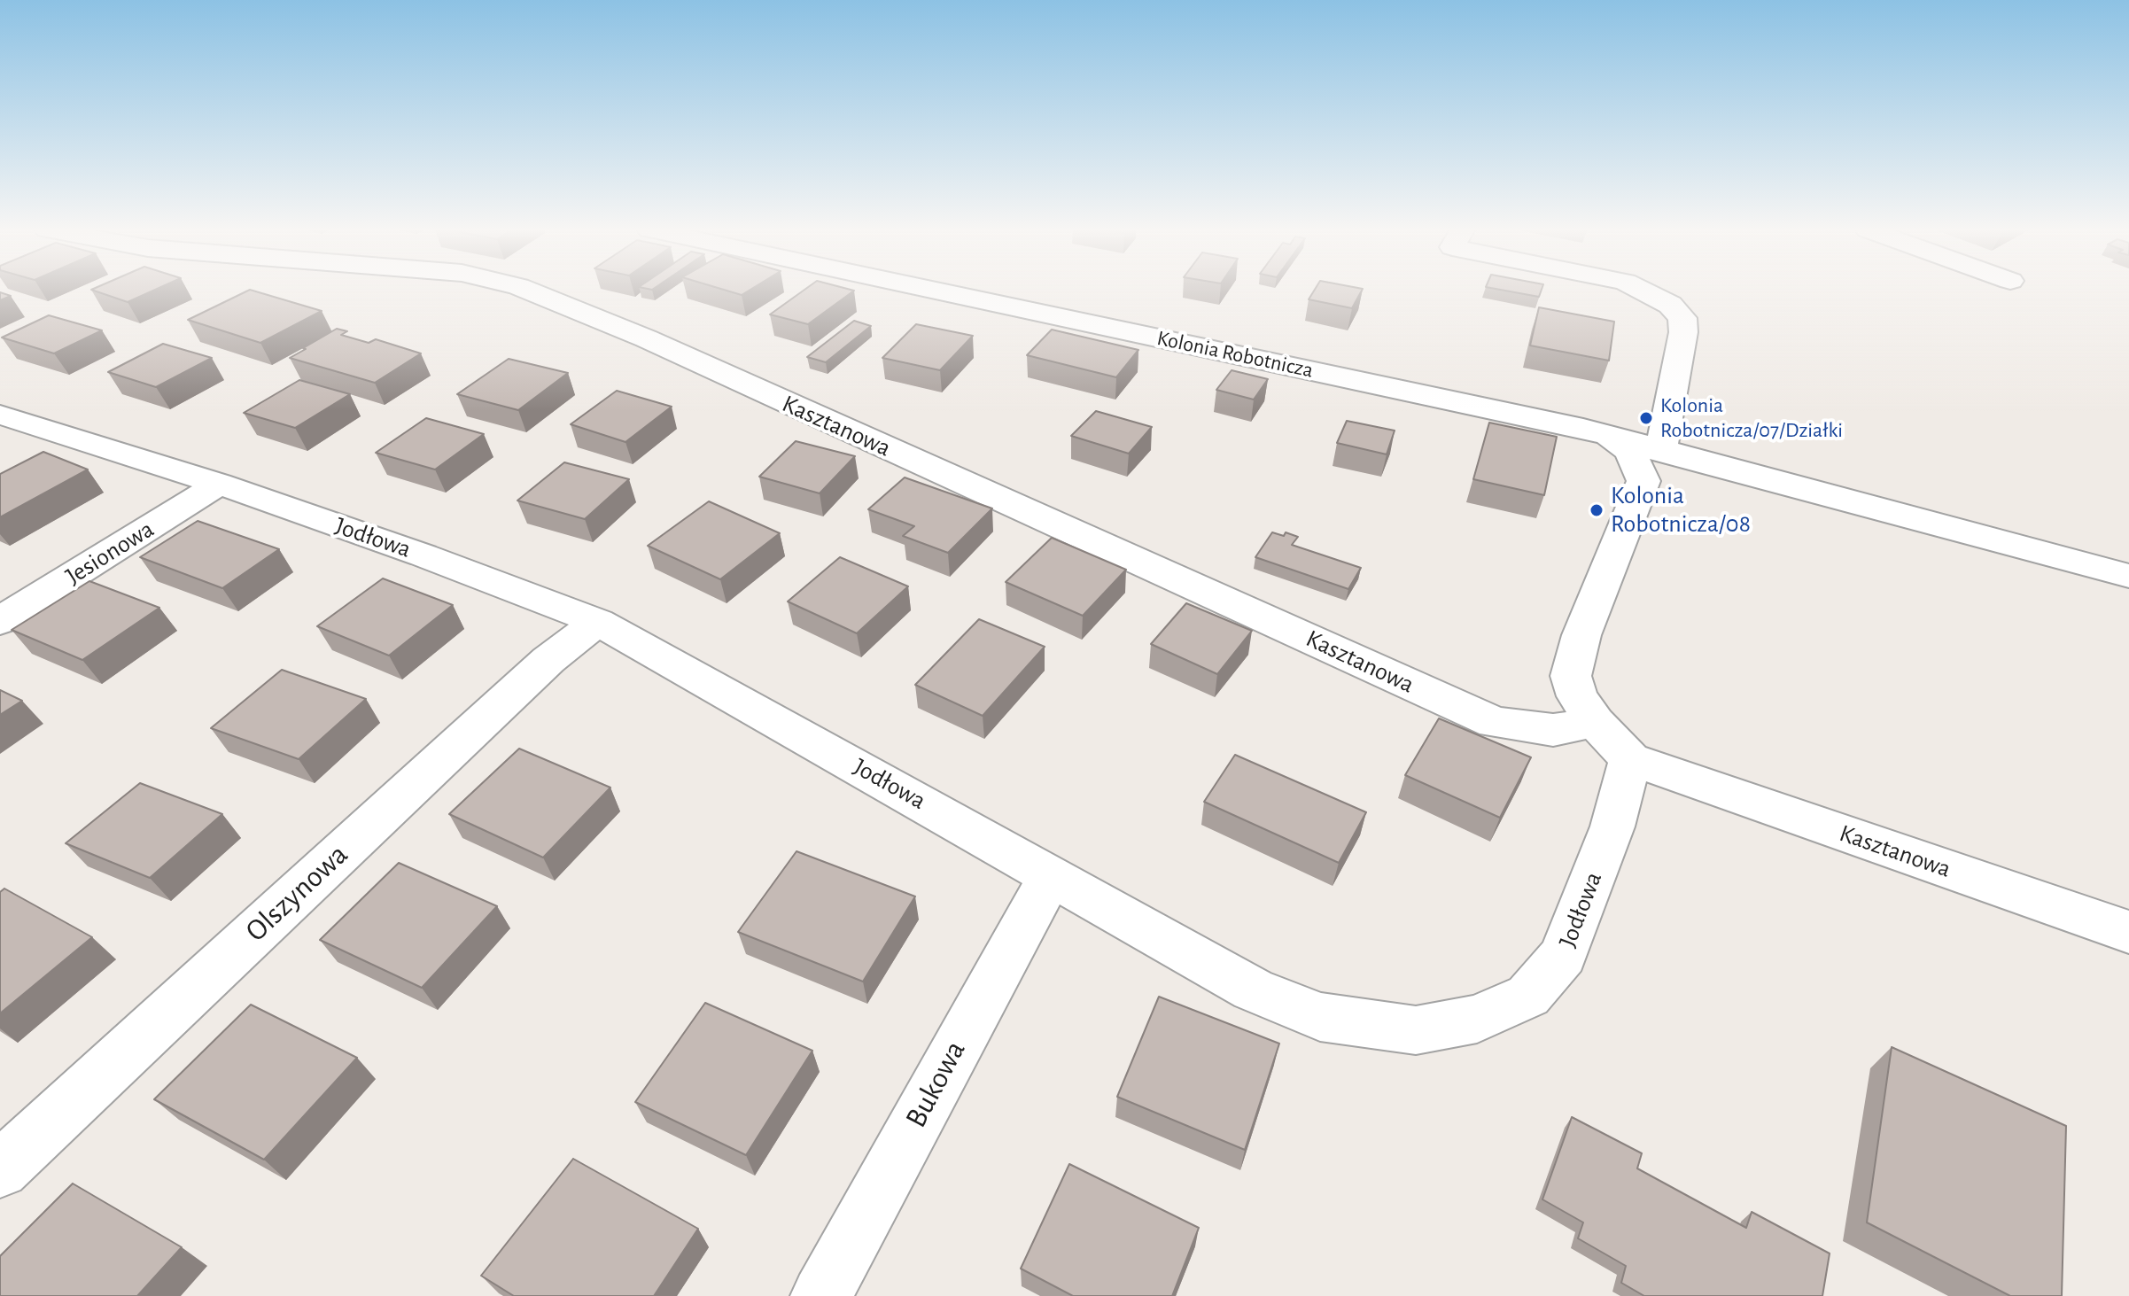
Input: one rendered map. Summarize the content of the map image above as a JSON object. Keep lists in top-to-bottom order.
{
  "streets": {
    "street": [
      "Kolonia Robotnicza",
      "Kasztanowa",
      "Jodłowa",
      "Jesionowa",
      "Olszynowa",
      "Bukowa"
    ]
  },
  "crossings": [
    ["Kolonia Robotnicza", "Kasztanowa"],
    ["Kasztanowa", "Jodłowa"],
    ["Jodłowa", "Jesionowa"],
    ["Jodłowa", "Olszynowa"],
    ["Jodłowa", "Bukowa"]
  ],
  "places": ["Kolonia Robotnicza/07/Działki", "Kolonia Robotnicza/08"]
}
